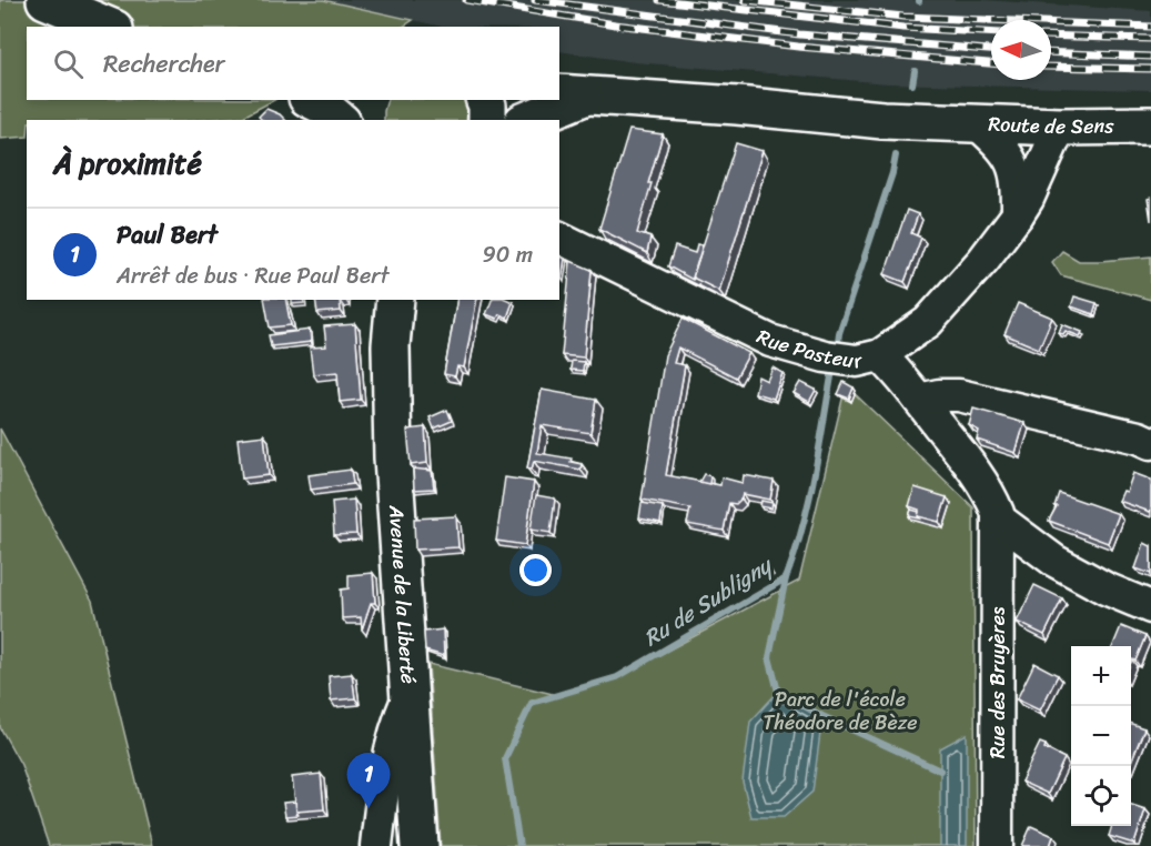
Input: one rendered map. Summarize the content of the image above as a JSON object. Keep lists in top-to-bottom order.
{
  "streets": {
    "main road": ["Route de Sens", "Avenue de la Liberté"],
    "street": ["Rue Pasteur", "Rue des Bruyères"]
  },
  "crossings": [
    ["Rue Pasteur", "Rue des Bruyères"]
  ],
  "water": ["Ru de Subligny"],
  "parks": ["Parc de l'école Théodore de Bèze"],
  "north": "left",
  "page": {
    "search": "Rechercher",
    "heading": "À proximité",
    "list": [
      {
        "mark": "1",
        "name": "Paul Bert",
        "note": "Arrêt de bus · Rue Paul Bert",
        "value": "90 m"
      }
    ],
    "map_buttons": ["+", "−"],
    "pins": "1"
  }
}
